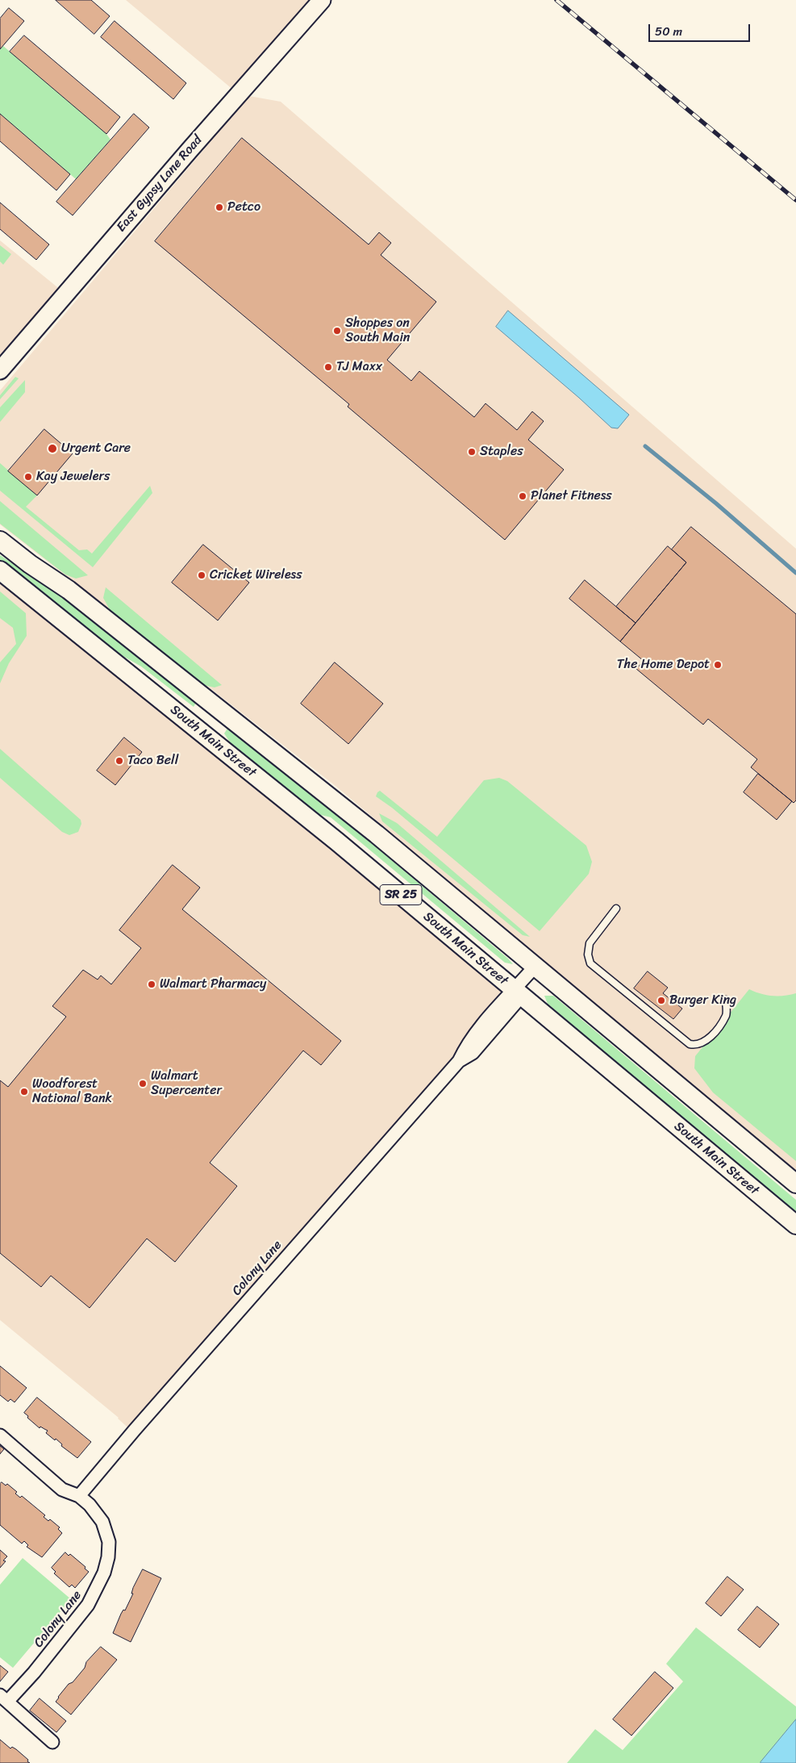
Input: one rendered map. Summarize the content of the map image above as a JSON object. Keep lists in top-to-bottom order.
{
  "streets": {
    "main road": ["East Gypsy Lane Road", "South Main Street", "SR 25"],
    "street": ["Colony Lane"]
  },
  "crossings": [
    ["South Main Street", "Colony Lane"],
    ["SR 25", "Colony Lane"]
  ],
  "places": [
    "Petco",
    "Shoppes on South Main",
    "TJ Maxx",
    "Urgent Care",
    "Staples",
    "Kay Jewelers",
    "Planet Fitness",
    "Cricket Wireless",
    "The Home Depot",
    "Taco Bell",
    "Walmart Pharmacy",
    "Burger King",
    "Walmart Supercenter",
    "Woodforest National Bank"
  ],
  "scale_bar": "50 m"
}
